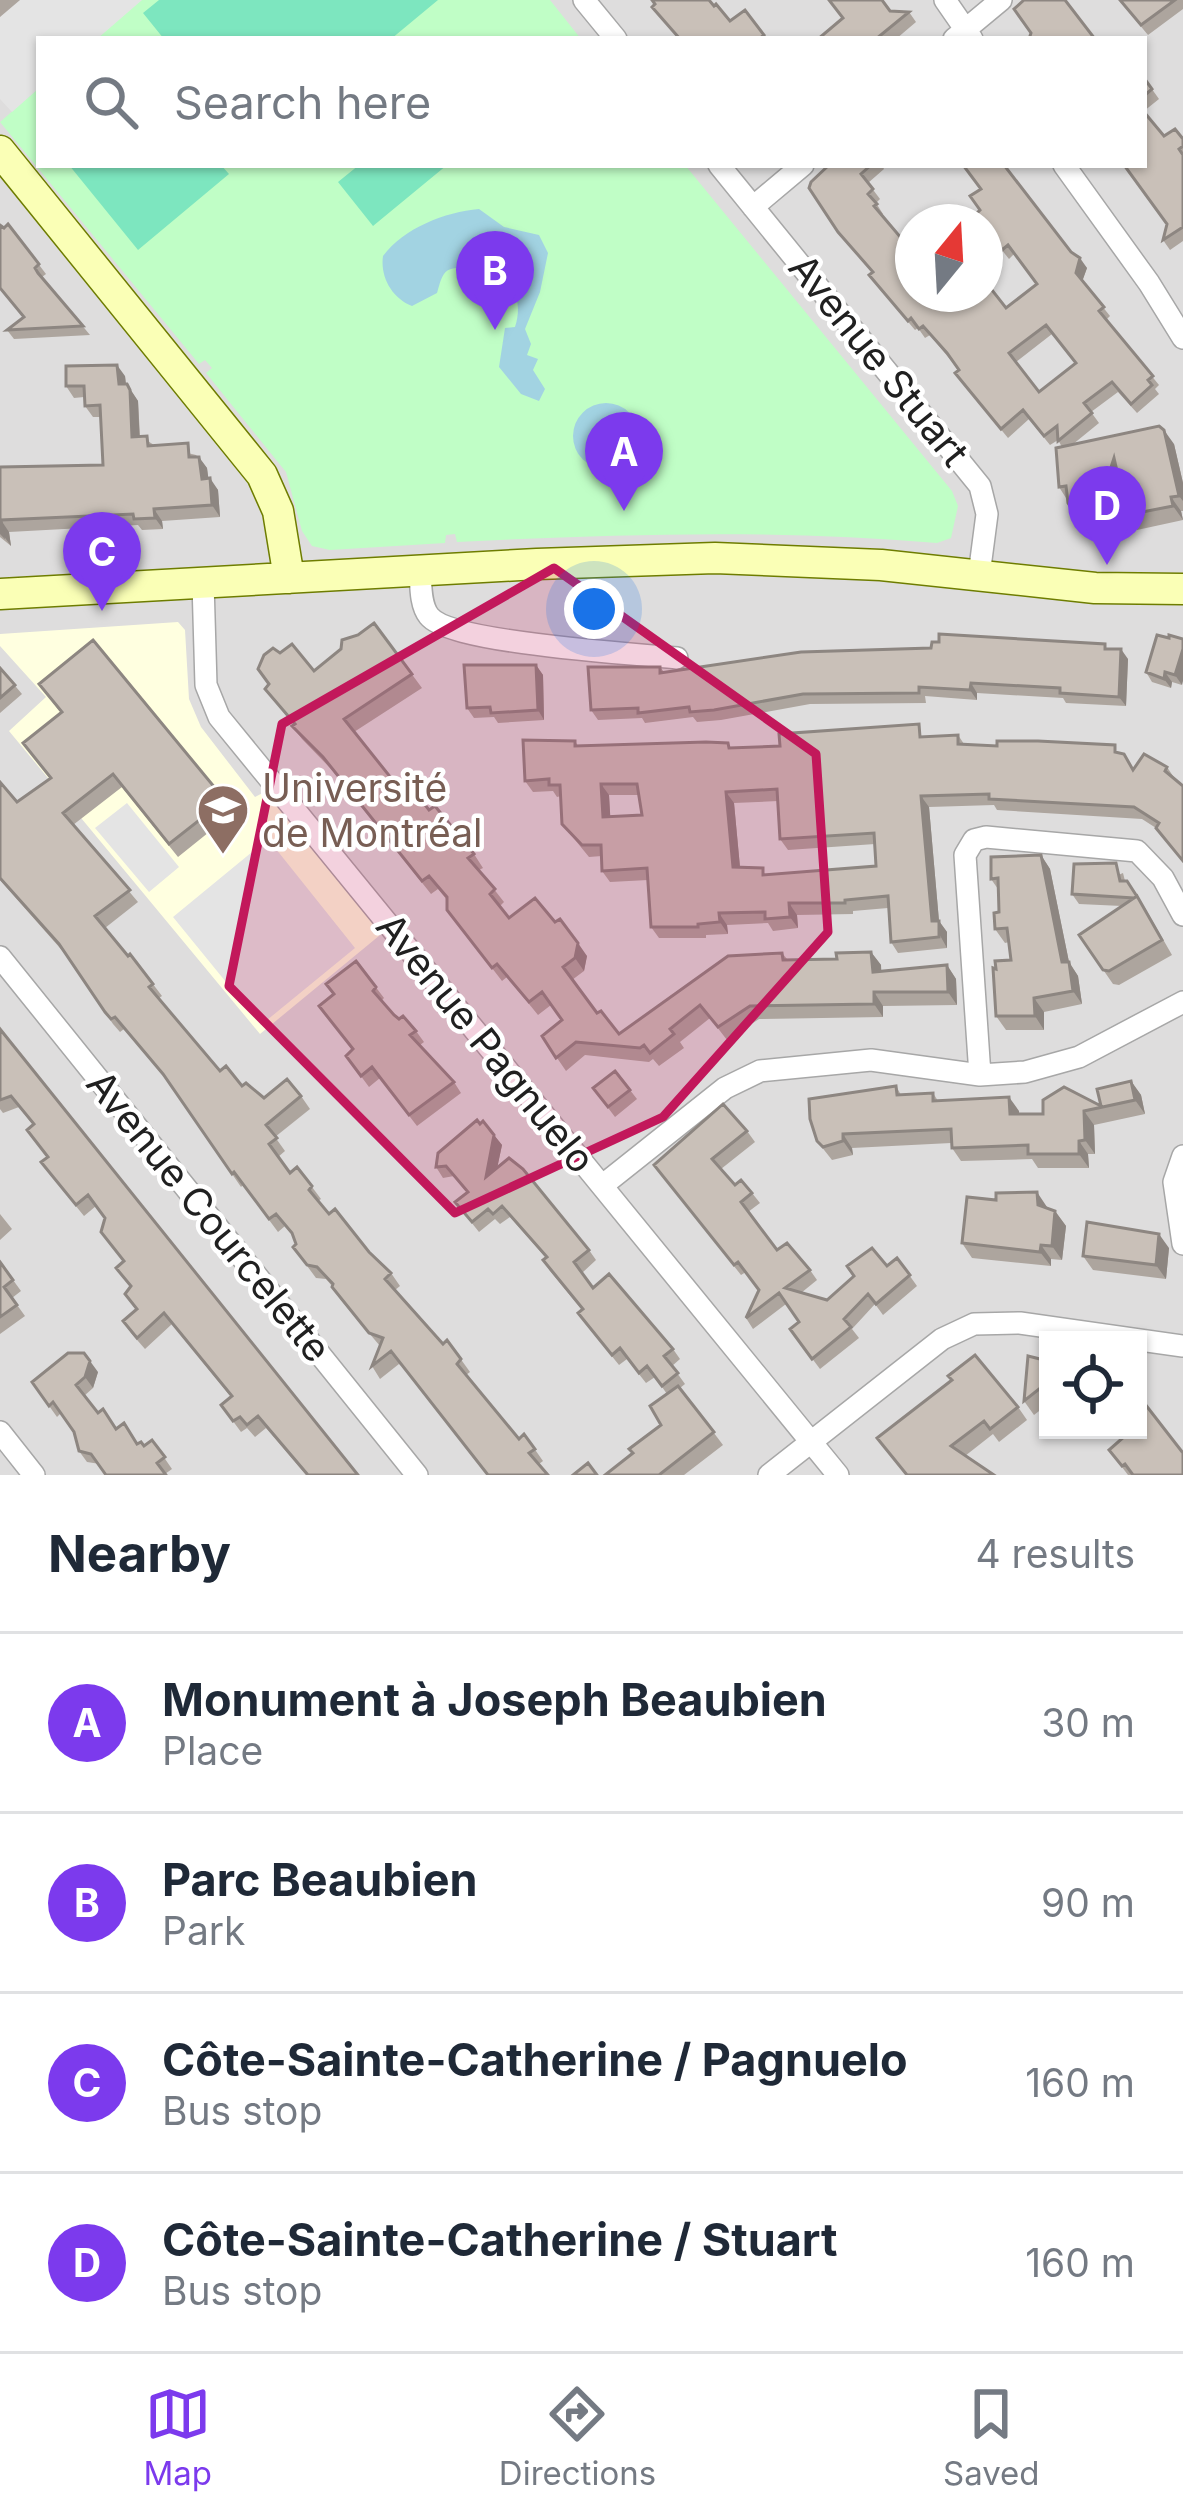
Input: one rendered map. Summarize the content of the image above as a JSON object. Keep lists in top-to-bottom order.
{
  "streets": {
    "street": ["Avenue Stuart", "Avenue Pagnuelo", "Avenue Courcelette"]
  },
  "places": {
    "school or university": ["Université de Montréal"]
  },
  "north": "top",
  "page": {
    "search": "Search here",
    "pins": [
      "B",
      "A",
      "D",
      "C"
    ],
    "heading": ["Nearby", "4 results"],
    "list": [
      {
        "mark": "A",
        "name": "Monument à Joseph Beaubien",
        "note": "Place",
        "value": "30 m"
      },
      {
        "mark": "B",
        "name": "Parc Beaubien",
        "note": "Park",
        "value": "90 m"
      },
      {
        "mark": "C",
        "name": "Côte-Sainte-Catherine / Pagnuelo",
        "note": "Bus stop",
        "value": "160 m"
      },
      {
        "mark": "D",
        "name": "Côte-Sainte-Catherine / Stuart",
        "note": "Bus stop",
        "value": "160 m"
      }
    ],
    "nav": ["Map", "Directions", "Saved"]
  }
}
